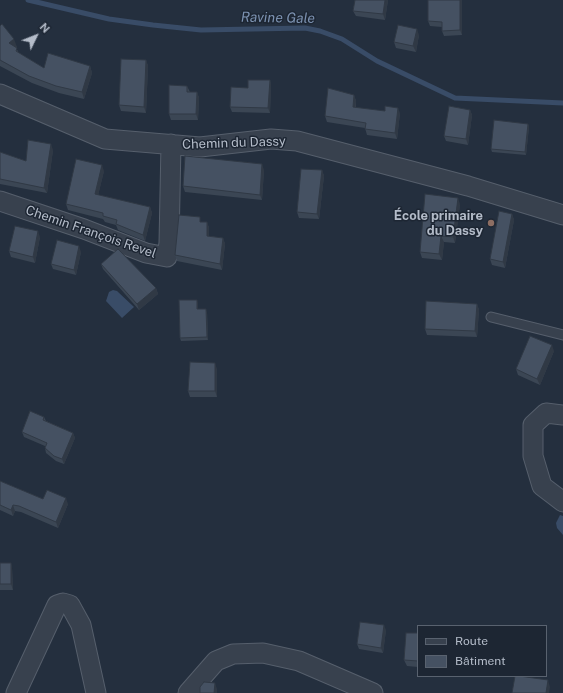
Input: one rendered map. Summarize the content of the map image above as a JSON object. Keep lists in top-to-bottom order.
{
  "streets": {
    "street": ["Chemin du Dassy", "Chemin François Revel"]
  },
  "crossings": [
    ["Chemin du Dassy", "Chemin François Revel"]
  ],
  "water": ["Ravine Gale"],
  "places": ["École primaire du Dassy"],
  "legend": ["Route", "Bâtiment"],
  "north": "top right"
}
